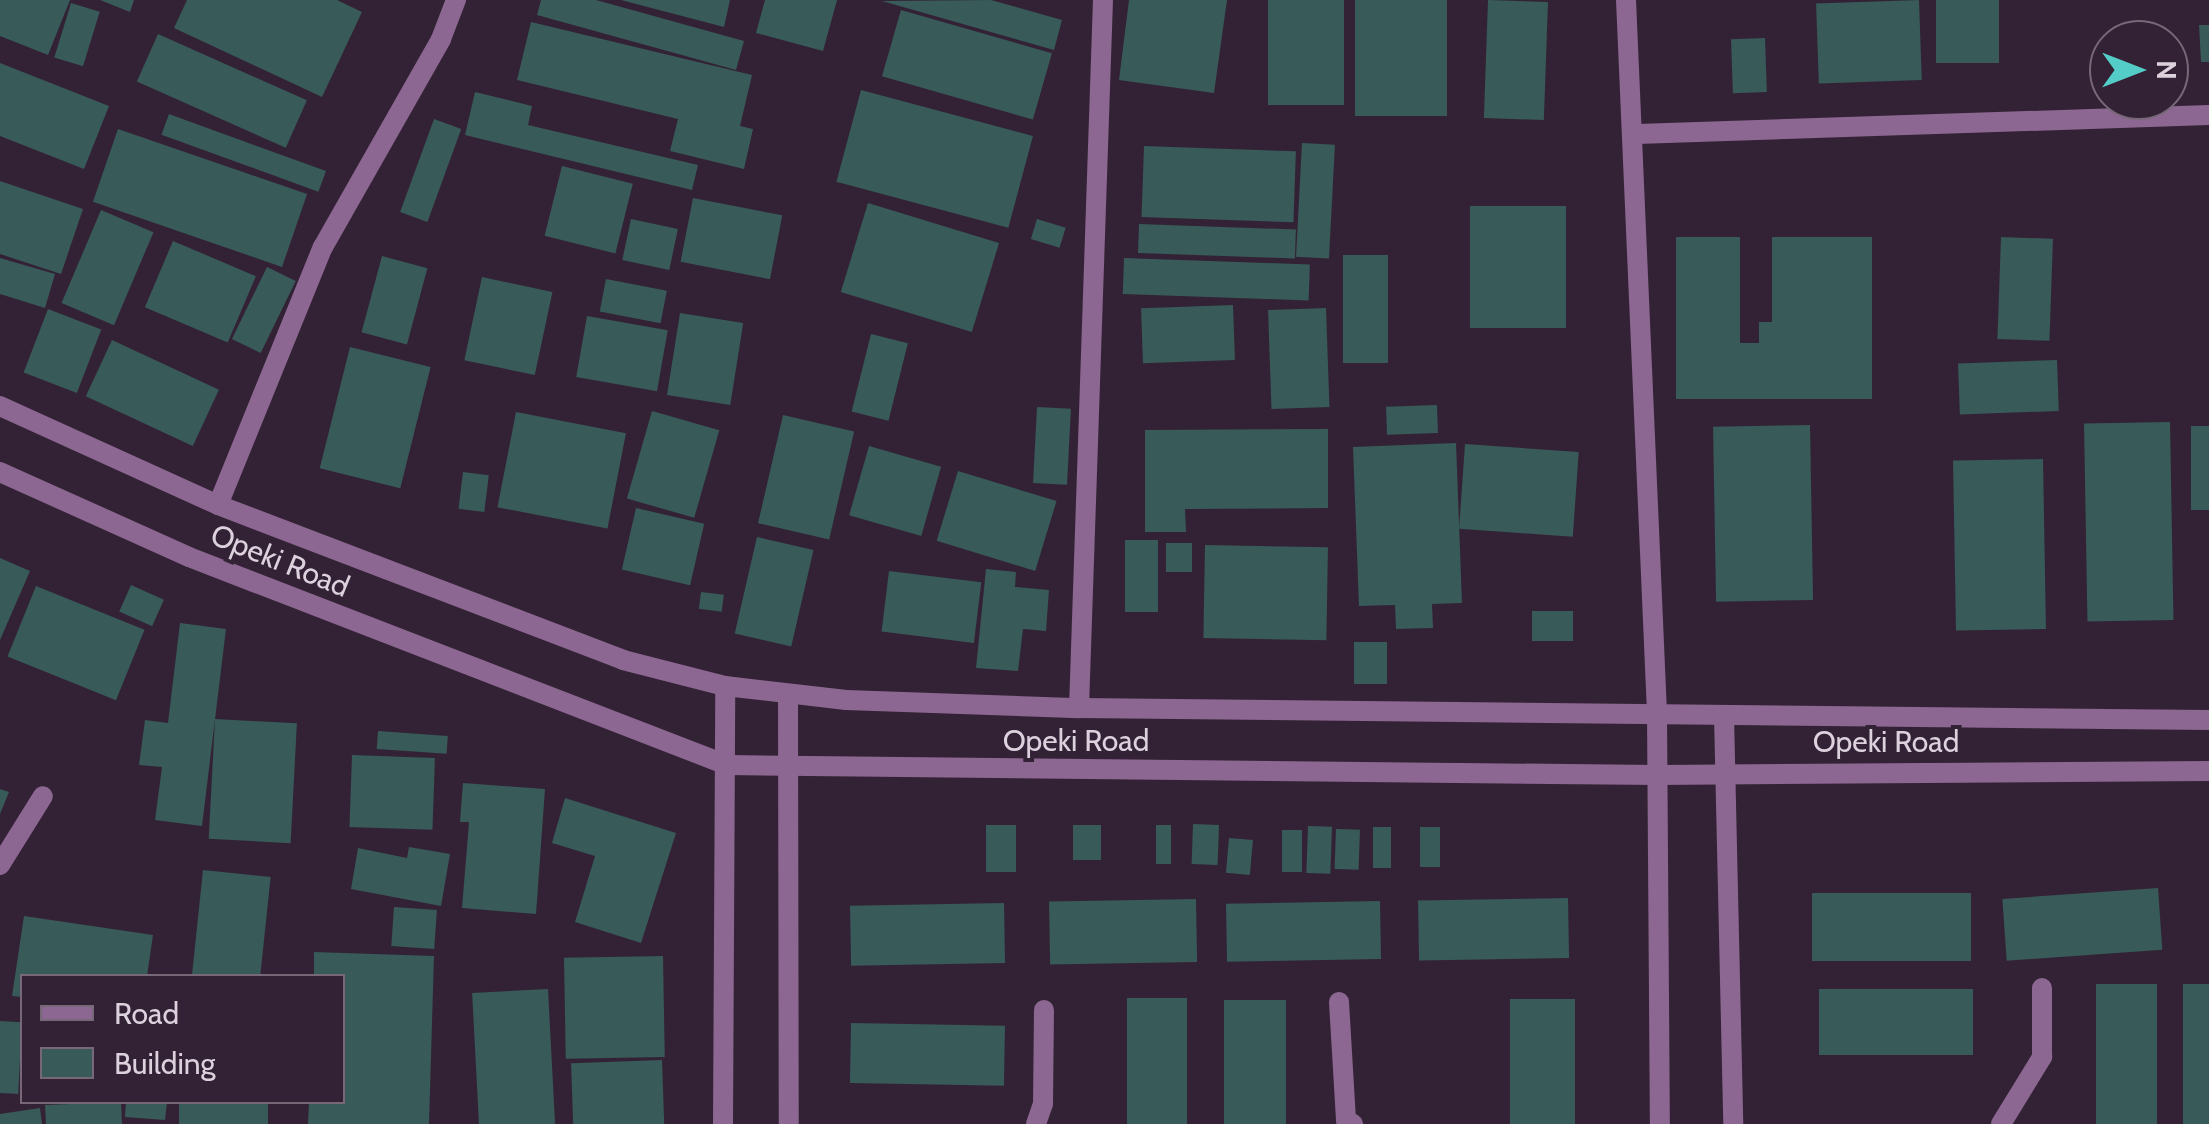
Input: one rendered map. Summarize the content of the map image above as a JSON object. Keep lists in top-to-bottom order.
{
  "streets": {
    "street": ["Opeki Road"]
  },
  "legend": ["Road", "Building"],
  "north": "right"
}
